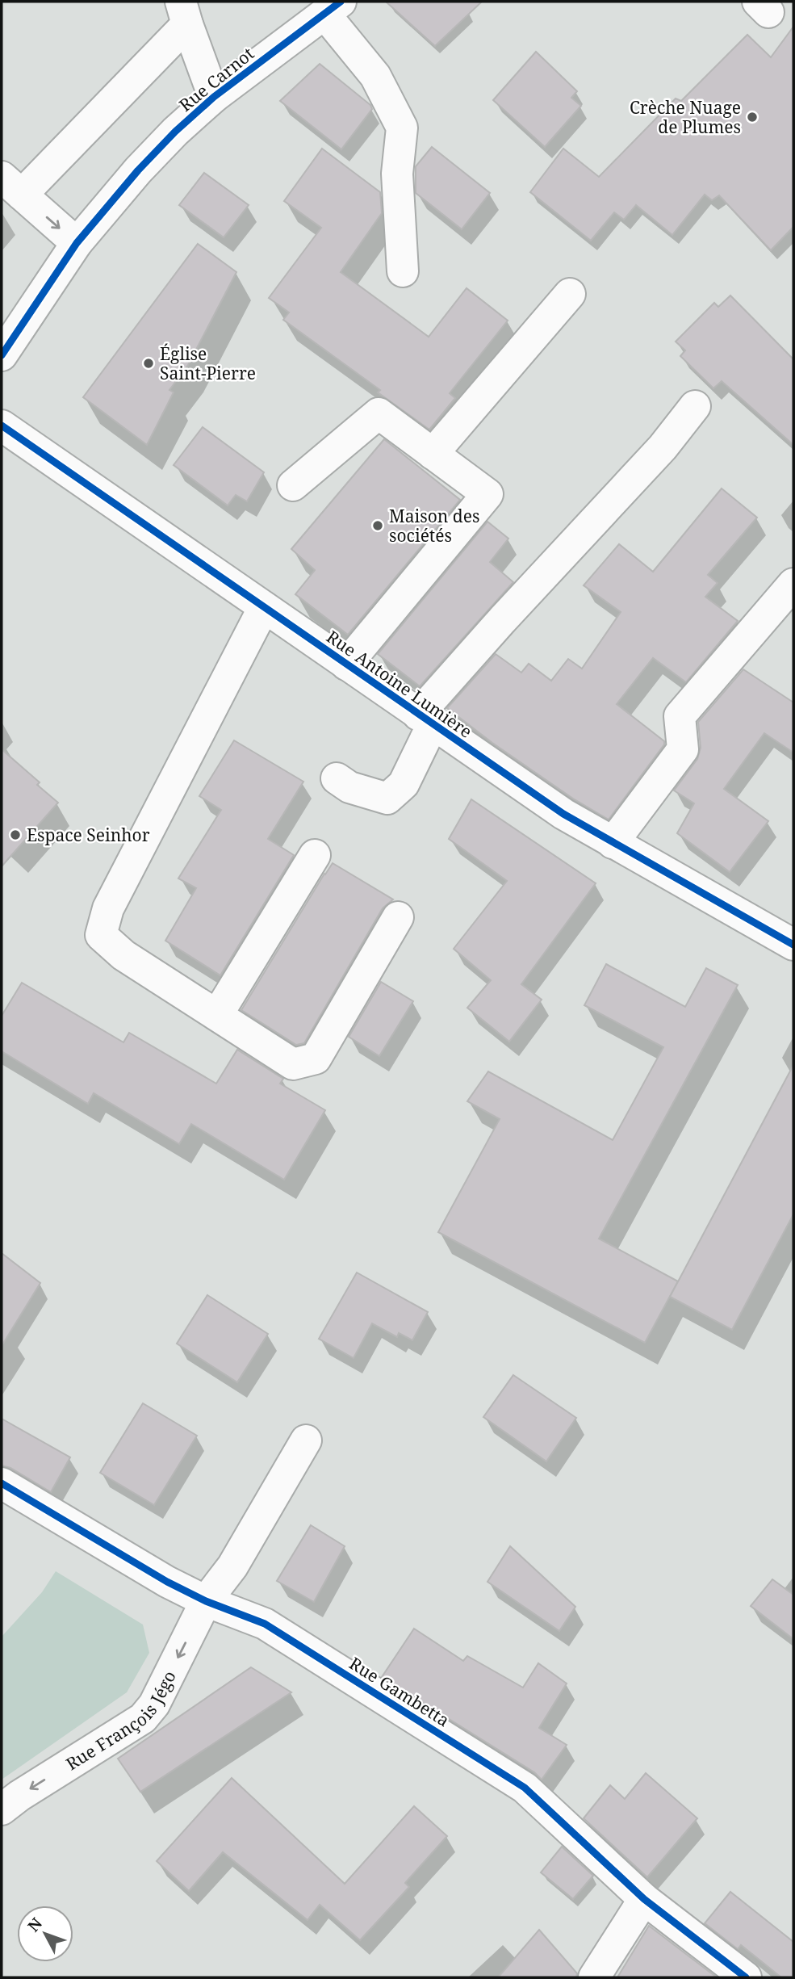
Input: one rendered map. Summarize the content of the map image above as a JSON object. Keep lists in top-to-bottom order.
{
  "streets": {
    "street": [
      "Rue Carnot",
      "Rue Antoine Lumière",
      "Rue Gambetta",
      "Rue François Jégo"
    ]
  },
  "crossings": [
    ["Rue Gambetta", "Rue François Jégo"]
  ],
  "one_way": ["Rue François Jégo"],
  "places": [
    "Crèche Nuage de Plumes",
    "Église Saint-Pierre",
    "Maison des sociétés",
    "Espace Seinhor"
  ],
  "north": "top left"
}
